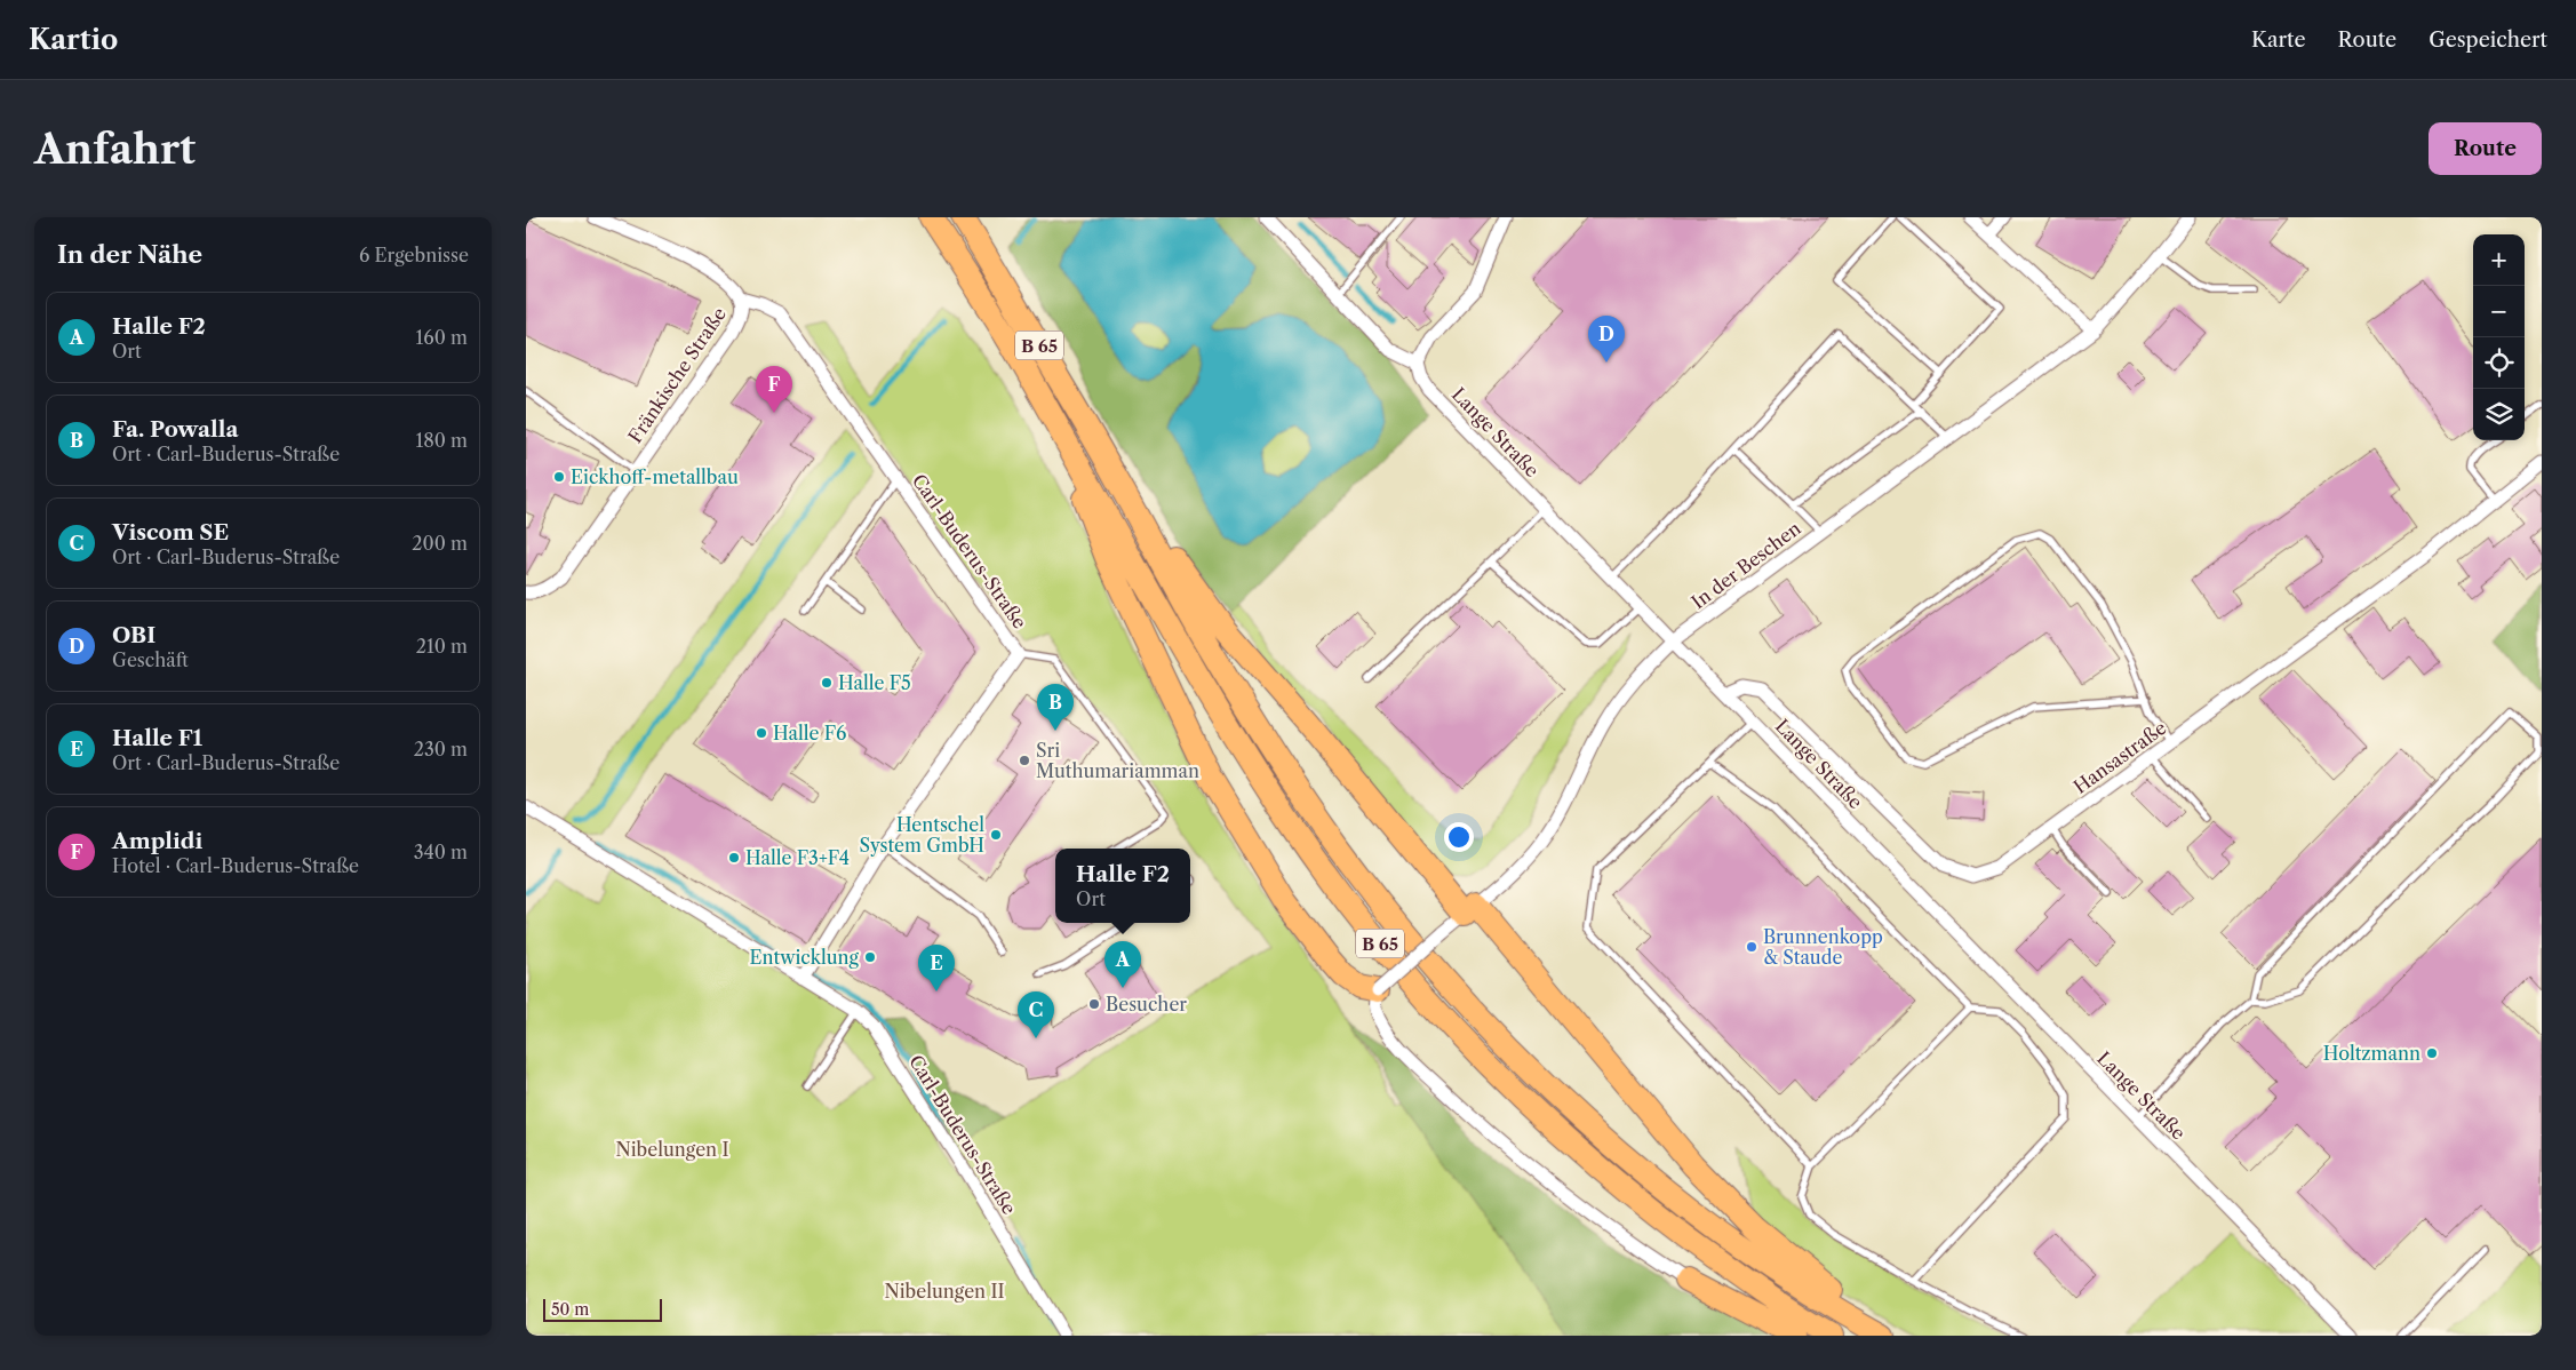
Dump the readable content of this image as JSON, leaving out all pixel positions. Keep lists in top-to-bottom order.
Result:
{
  "streets": {
    "highway": ["B 65"],
    "street": [
      "Fränkische Straße",
      "Lange Straße",
      "Carl-Buderus-Straße",
      "In der Beschen",
      "Hansastraße"
    ]
  },
  "crossings": [
    ["Fränkische Straße", "Carl-Buderus-Straße"],
    ["Lange Straße", "In der Beschen"],
    ["Lange Straße", "Hansastraße"]
  ],
  "parks": ["Nibelungen I", "Nibelungen II"],
  "places": [
    "Eickhoff-metallbau",
    "Halle F5",
    "Halle F6",
    "Sri Muthumariamman",
    "Hentschel System GmbH",
    "Halle F3+F4",
    "Brunnenkopp & Staude",
    "Entwicklung",
    "Besucher",
    "Holtzmann"
  ],
  "scale_bar": "50 m",
  "page": {
    "header": "Kartio",
    "nav": ["Karte", "Route", "Gespeichert"],
    "buttons": "Route",
    "title": "Anfahrt",
    "heading": ["In der Nähe", "6 Ergebnisse"],
    "map_buttons": ["+", "−"],
    "list": [
      {
        "mark": "A",
        "name": "Halle F2",
        "note": "Ort",
        "value": "160 m"
      },
      {
        "mark": "B",
        "name": "Fa. Powalla",
        "note": "Ort · Carl-Buderus-Straße",
        "value": "180 m"
      },
      {
        "mark": "C",
        "name": "Viscom SE",
        "note": "Ort · Carl-Buderus-Straße",
        "value": "200 m"
      },
      {
        "mark": "D",
        "name": "OBI",
        "note": "Geschäft",
        "value": "210 m"
      },
      {
        "mark": "E",
        "name": "Halle F1",
        "note": "Ort · Carl-Buderus-Straße",
        "value": "230 m"
      },
      {
        "mark": "F",
        "name": "Amplidi",
        "note": "Hotel · Carl-Buderus-Straße",
        "value": "340 m"
      }
    ],
    "pins": [
      "D",
      "F",
      "B",
      "A",
      "E",
      "C"
    ],
    "popup": ["Halle F2", "Ort"],
    "scale": "50 m"
  }
}
